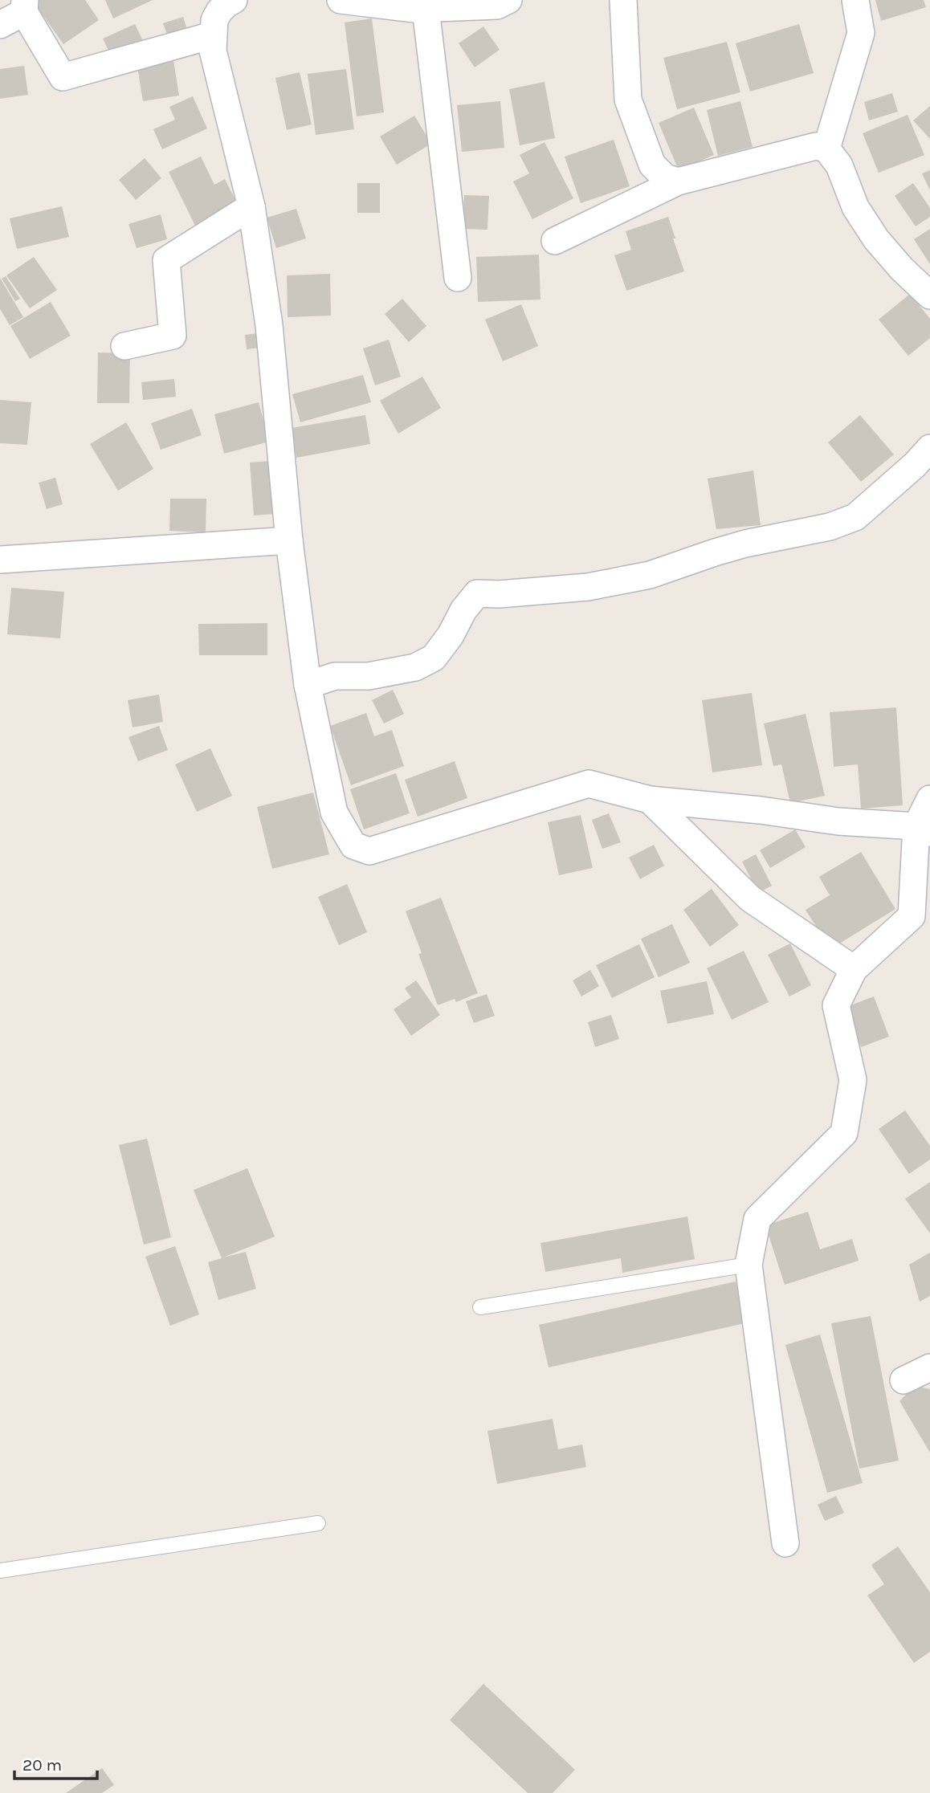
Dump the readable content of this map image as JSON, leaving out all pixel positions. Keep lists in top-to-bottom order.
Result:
{
  "scale_bar": "20 m"
}
